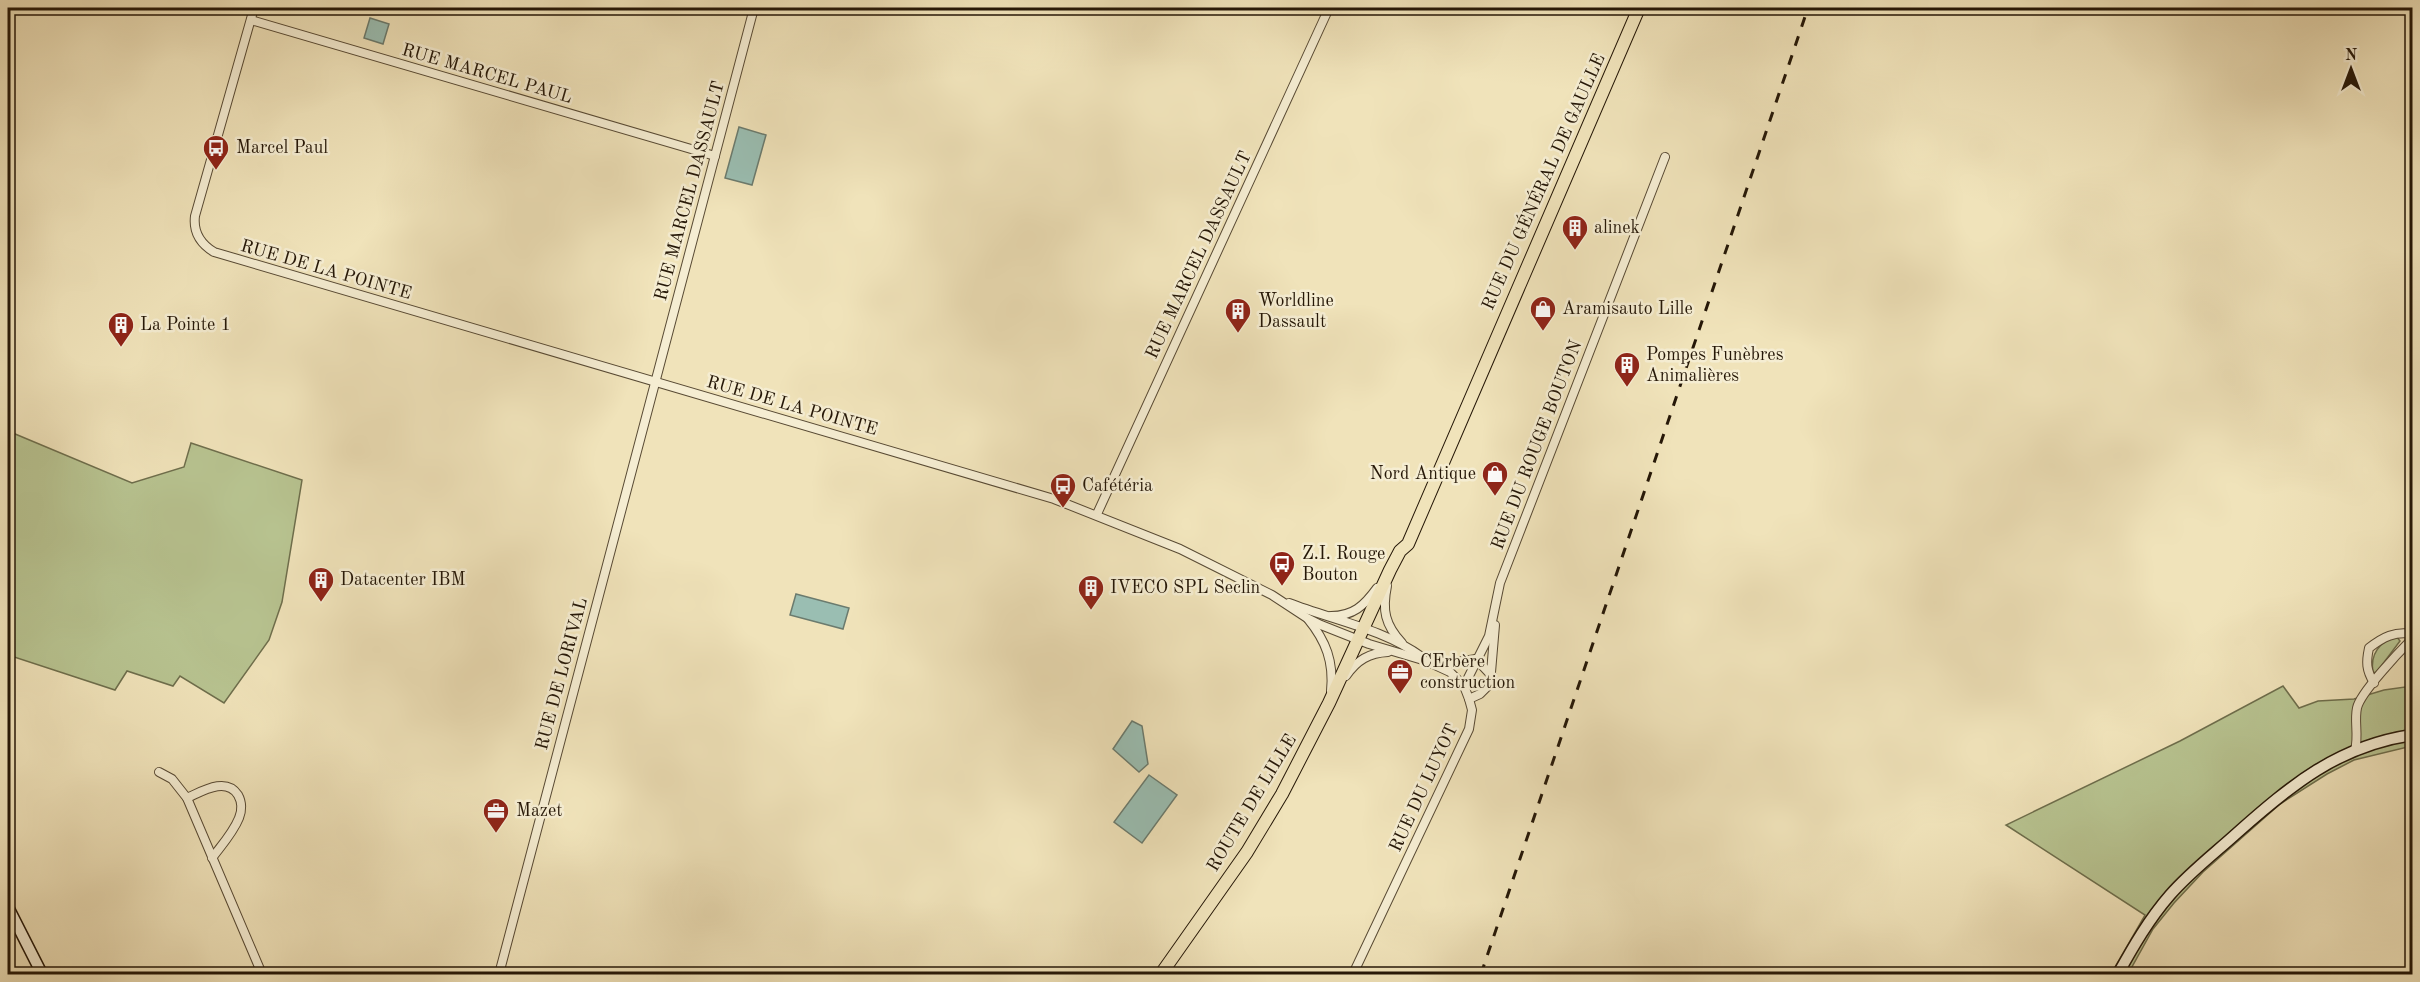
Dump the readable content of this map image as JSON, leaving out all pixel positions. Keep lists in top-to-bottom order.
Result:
{
  "streets": {
    "main road": ["RUE DU GÉNÉRAL DE GAULLE", "ROUTE DE LILLE"],
    "street": [
      "RUE MARCEL PAUL",
      "RUE MARCEL DASSAULT",
      "RUE DE LA POINTE",
      "RUE DU ROUGE BOUTON",
      "RUE DE LORIVAL",
      "RUE DU LUYOT"
    ]
  },
  "crossings": [
    ["RUE MARCEL PAUL", "RUE MARCEL DASSAULT"],
    ["RUE MARCEL PAUL", "RUE DE LA POINTE"],
    ["RUE DU GÉNÉRAL DE GAULLE", "RUE DE LA POINTE"],
    ["RUE DU GÉNÉRAL DE GAULLE", "ROUTE DE LILLE"],
    ["RUE MARCEL DASSAULT", "RUE DE LA POINTE"],
    ["RUE MARCEL DASSAULT", "RUE DE LORIVAL"],
    ["RUE DE LA POINTE", "RUE DE LORIVAL"],
    ["RUE DE LA POINTE", "ROUTE DE LILLE"],
    ["RUE DU ROUGE BOUTON", "RUE DU LUYOT"]
  ],
  "places": {
    "bus stop": ["Marcel Paul", "Cafétéria", "Z.I. Rouge Bouton"],
    "building": [
      "alinek",
      "Worldline Dassault",
      "La Pointe 1",
      "Pompes Funèbres Animalières",
      "Datacenter IBM",
      "IVECO SPL Seclin"
    ],
    "shop": ["Aramisauto Lille", "Nord Antique"],
    "office": ["CErbère construction", "Mazet"]
  },
  "north": "top"
}
